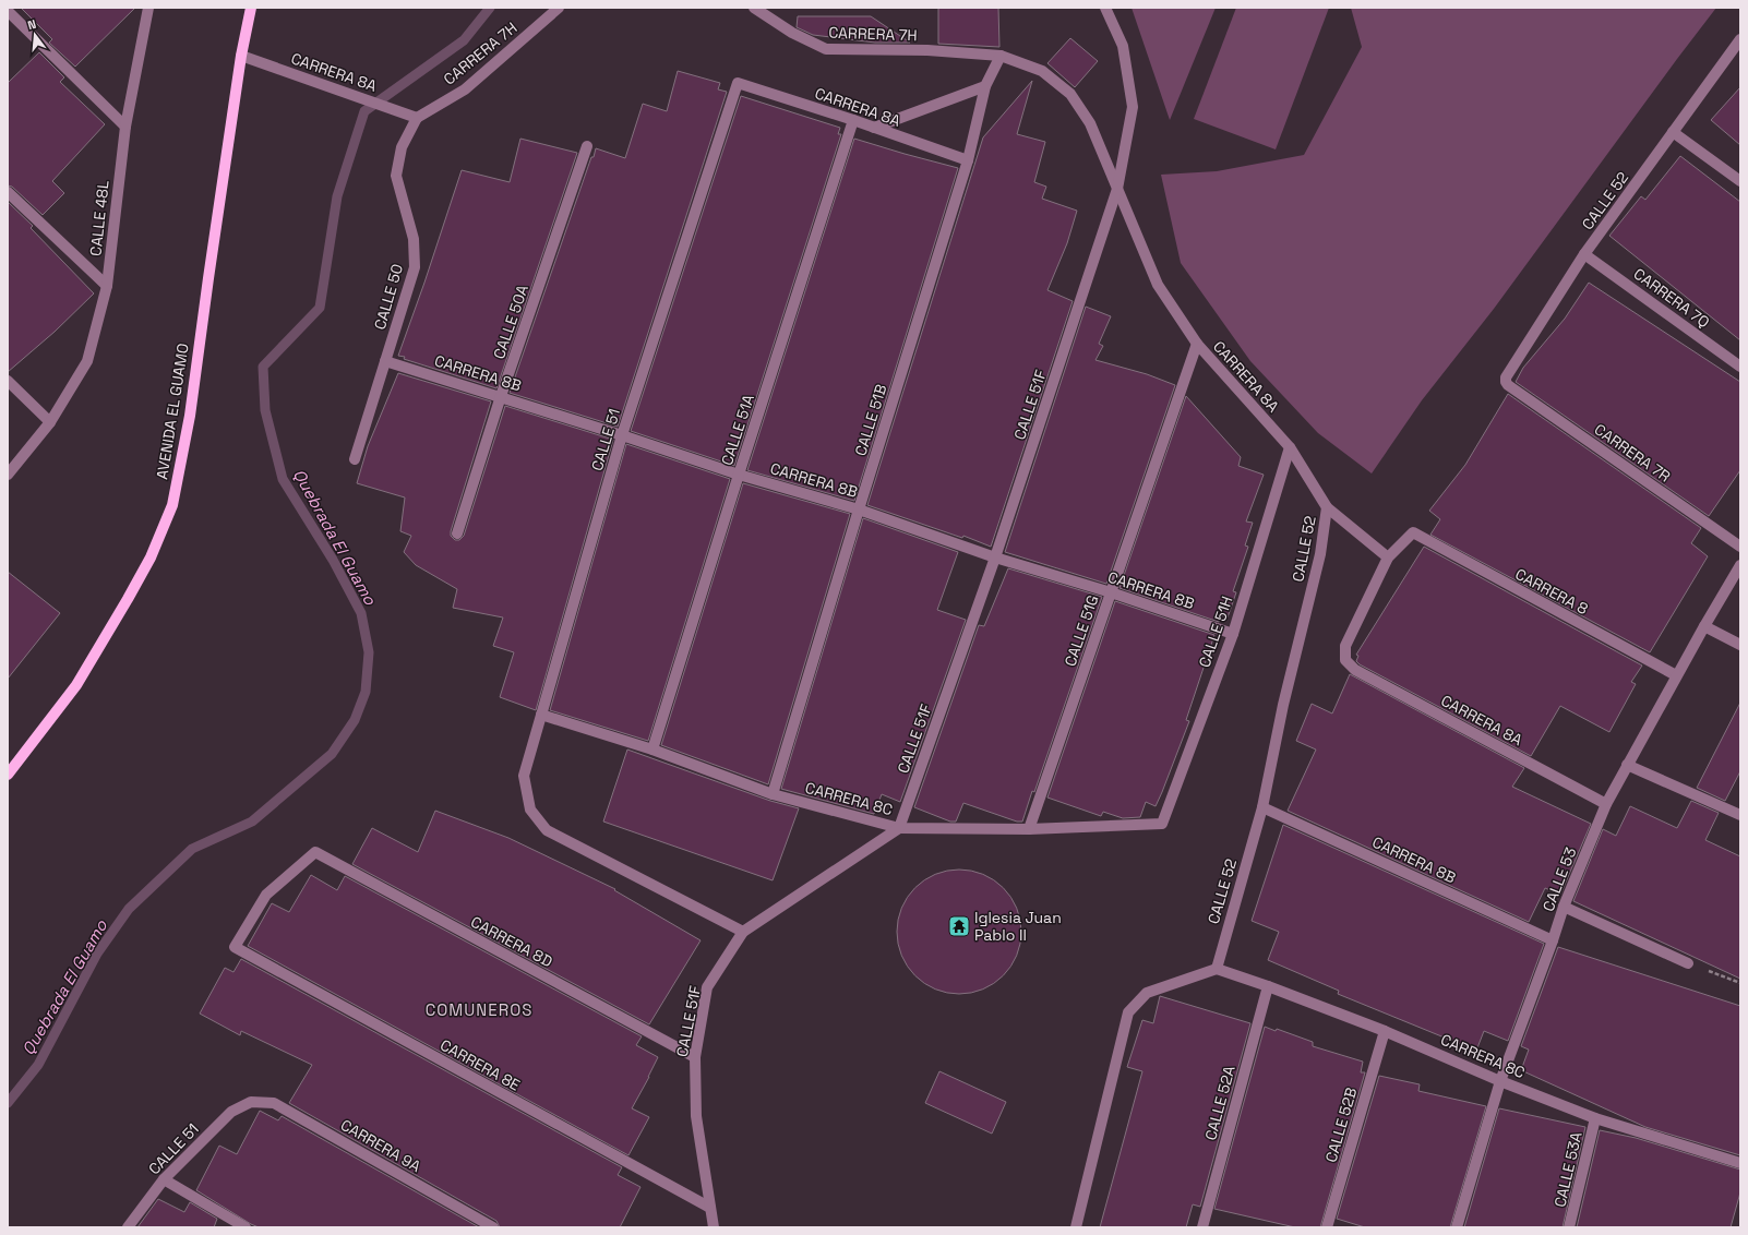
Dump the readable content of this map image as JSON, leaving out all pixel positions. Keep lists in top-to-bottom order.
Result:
{
  "streets": {
    "main road": ["AVENIDA EL GUAMO"],
    "street": [
      "CARRERA 7H",
      "CARRERA 8A",
      "CALLE 52",
      "CALLE 48L",
      "CALLE 50",
      "CARRERA 7Q",
      "CALLE 50A",
      "CARRERA 8B",
      "CALLE 51F",
      "CALLE 51B",
      "CALLE 51A",
      "CALLE 51",
      "CARRERA 7R",
      "CARRERA 8",
      "CALLE 51G",
      "CALLE 51H",
      "CARRERA 8C",
      "CALLE 53",
      "CARRERA 8D",
      "CARRERA 8E",
      "CALLE 52A",
      "CALLE 52B",
      "CARRERA 9A",
      "CALLE 53A"
    ]
  },
  "crossings": [
    ["CARRERA 7H", "CARRERA 8A"],
    ["CARRERA 7H", "CALLE 50"],
    ["CARRERA 7H", "CALLE 51B"],
    ["CARRERA 8A", "CALLE 52"],
    ["CARRERA 8A", "CALLE 50"],
    ["CARRERA 8A", "CALLE 51F"],
    ["CARRERA 8A", "AVENIDA EL GUAMO"],
    ["CARRERA 8A", "CALLE 51B"],
    ["CARRERA 8A", "CALLE 51A"],
    ["CARRERA 8A", "CALLE 51"],
    ["CARRERA 8A", "CARRERA 8"],
    ["CARRERA 8A", "CALLE 51G"],
    ["CARRERA 8A", "CALLE 51H"],
    ["CARRERA 8A", "CALLE 53"],
    ["CALLE 52", "CARRERA 7Q"],
    ["CALLE 52", "CARRERA 8B"],
    ["CALLE 52", "CARRERA 7R"],
    ["CALLE 52", "CARRERA 8C"],
    ["CALLE 50", "CARRERA 8B"],
    ["CALLE 50A", "CARRERA 8B"],
    ["CARRERA 8B", "CALLE 51F"],
    ["CARRERA 8B", "CALLE 51B"],
    ["CARRERA 8B", "CALLE 51A"],
    ["CARRERA 8B", "CALLE 51"],
    ["CARRERA 8B", "CALLE 51G"],
    ["CARRERA 8B", "CALLE 51H"],
    ["CARRERA 8B", "CALLE 53"],
    ["CALLE 51F", "CALLE 51"],
    ["CALLE 51F", "CARRERA 8C"],
    ["CALLE 51F", "CARRERA 8D"],
    ["CALLE 51F", "CARRERA 8E"],
    ["CALLE 51B", "CARRERA 8C"],
    ["CALLE 51A", "CARRERA 8C"],
    ["CALLE 51", "CARRERA 8C"],
    ["CALLE 51", "CARRERA 9A"],
    ["CARRERA 8", "CALLE 53"],
    ["CALLE 51G", "CARRERA 8C"],
    ["CALLE 51H", "CARRERA 8C"],
    ["CARRERA 8C", "CALLE 53"],
    ["CARRERA 8C", "CALLE 52A"],
    ["CARRERA 8C", "CALLE 52B"],
    ["CARRERA 8C", "CALLE 53A"],
    ["CARRERA 8D", "CARRERA 8E"]
  ],
  "districts": ["COMUNEROS"],
  "water": ["Quebrada El Guamo"],
  "places": {
    "temple": ["Iglesia Juan Pablo II"]
  },
  "north": "top"
}
